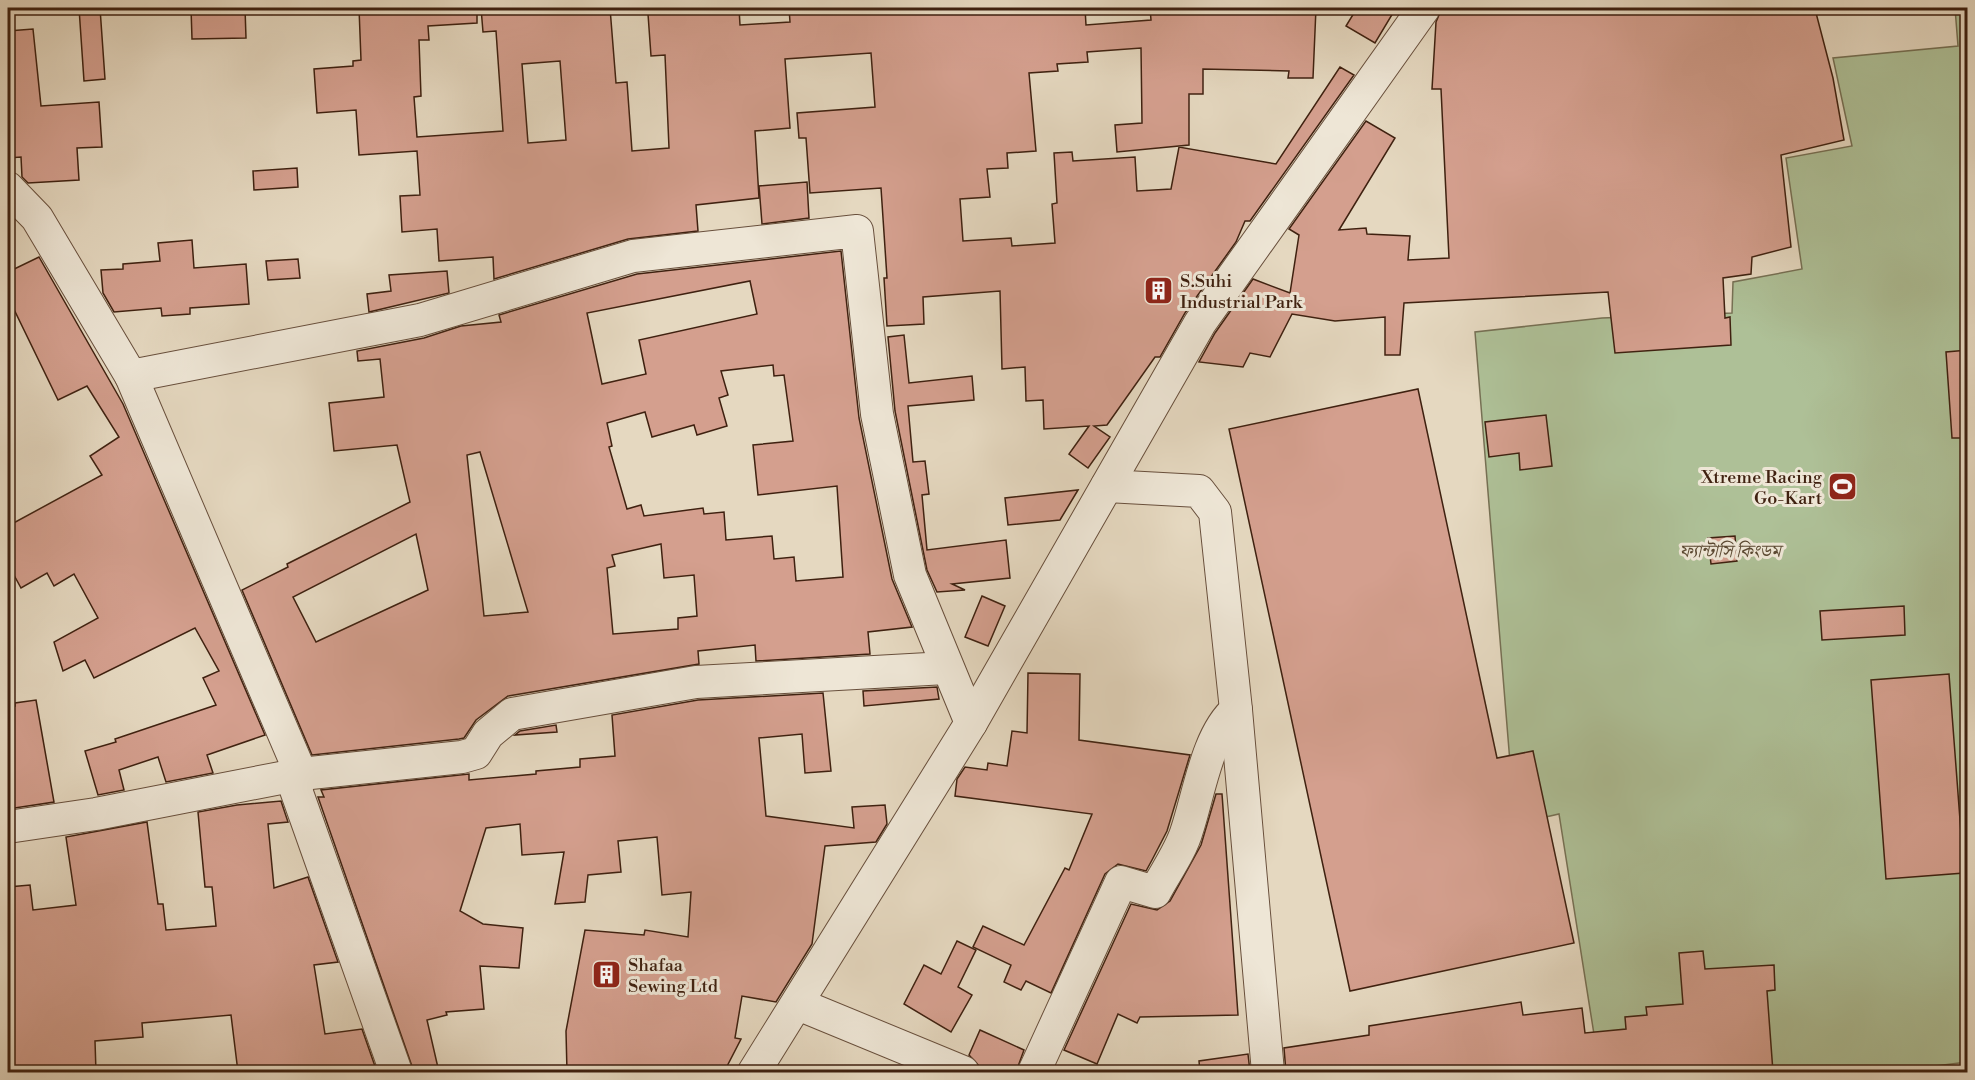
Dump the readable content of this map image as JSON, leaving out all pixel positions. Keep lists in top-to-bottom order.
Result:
{
  "parks": ["ফ্যান্টাসি কিংডম"],
  "places": {
    "building": ["S.Suhi Industrial Park", "Shafaa Sewing Ltd"],
    "sports": ["Xtreme Racing Go-Kart"]
  }
}
